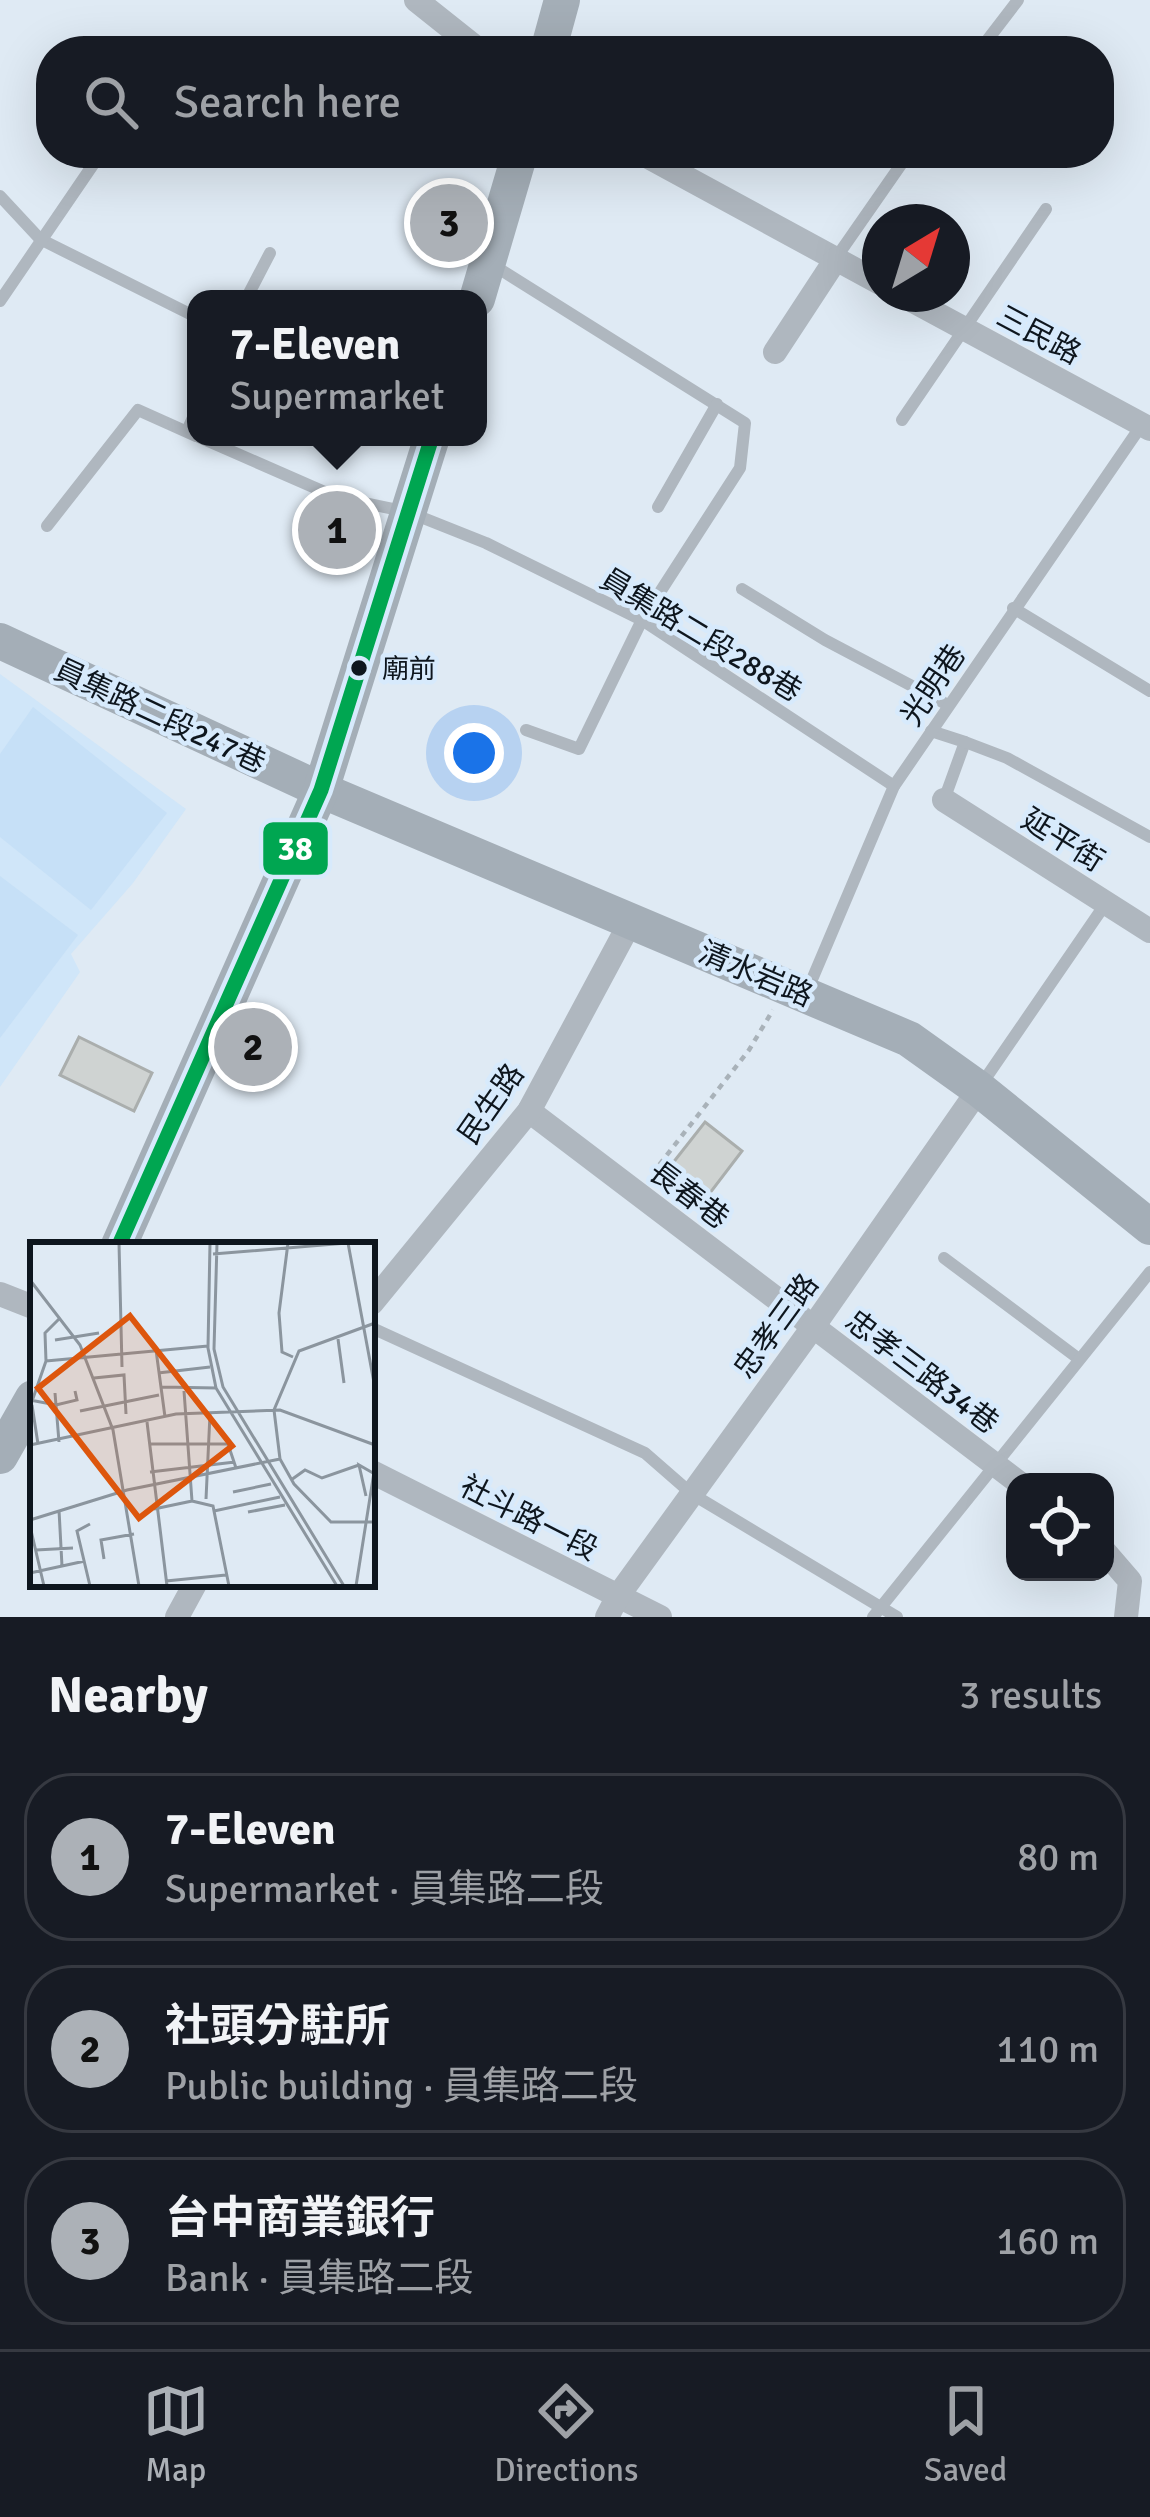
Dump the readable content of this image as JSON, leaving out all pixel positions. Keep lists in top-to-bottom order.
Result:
{
  "streets": {
    "street": [
      "三民路",
      "員集路二段247巷",
      "延平街",
      "清水岩路",
      "民生路",
      "長春巷",
      "忠孝三路",
      "忠孝三路34巷",
      "社斗路一段"
    ],
    "lane": ["員集路二段288巷", "光明巷"]
  },
  "crossings": [
    ["三民路", "光明巷"],
    ["員集路二段288巷", "光明巷"],
    ["光明巷", "清水岩路"],
    ["員集路二段247巷", "清水岩路"],
    ["清水岩路", "民生路"],
    ["清水岩路", "忠孝三路"],
    ["民生路", "長春巷"],
    ["長春巷", "忠孝三路"],
    ["長春巷", "忠孝三路34巷"],
    ["忠孝三路", "忠孝三路34巷"],
    ["忠孝三路", "社斗路一段"]
  ],
  "places": ["廟前"],
  "lines": ["transit line 38"],
  "north": "top right",
  "page": {
    "search": "Search here",
    "pins": ["3", "1", "2"],
    "popup": ["7-Eleven", "Supermarket"],
    "heading": ["Nearby", "3 results"],
    "list": [
      {
        "mark": "1",
        "name": "7-Eleven",
        "note": "Supermarket · 員集路二段",
        "value": "80 m"
      },
      {
        "mark": "2",
        "name": "社頭分駐所",
        "note": "Public building · 員集路二段",
        "value": "110 m"
      },
      {
        "mark": "3",
        "name": "台中商業銀行",
        "note": "Bank · 員集路二段",
        "value": "160 m"
      }
    ],
    "nav": ["Map", "Directions", "Saved"]
  }
}
